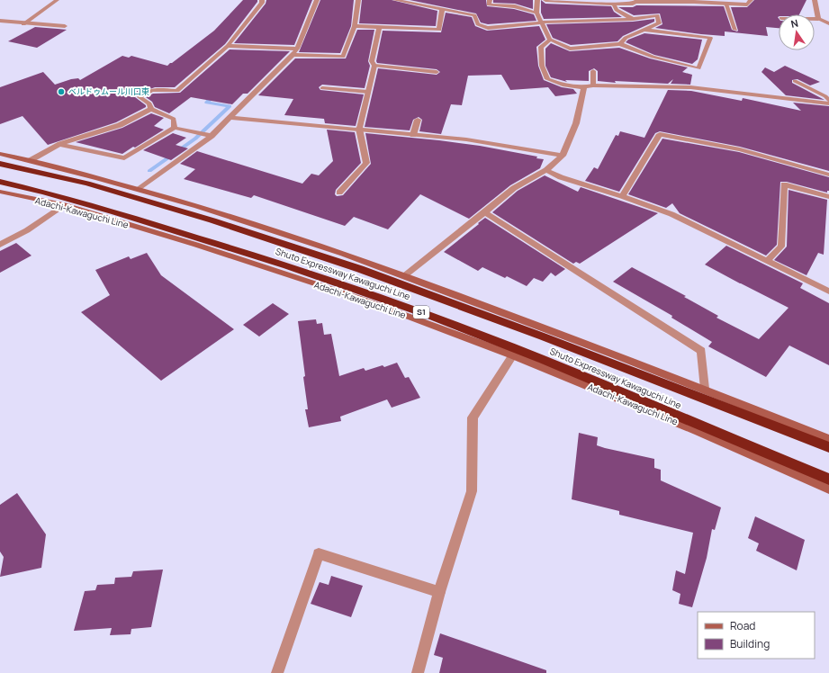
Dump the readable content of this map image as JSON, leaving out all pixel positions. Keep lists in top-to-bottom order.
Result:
{
  "streets": {
    "highway": ["Shuto Expressway Kawaguchi Line", "S1"],
    "main road": ["Adachi-Kawaguchi Line"]
  },
  "places": ["ベルドゥムール川口東"],
  "legend": ["Road", "Building"],
  "north": "top"
}
